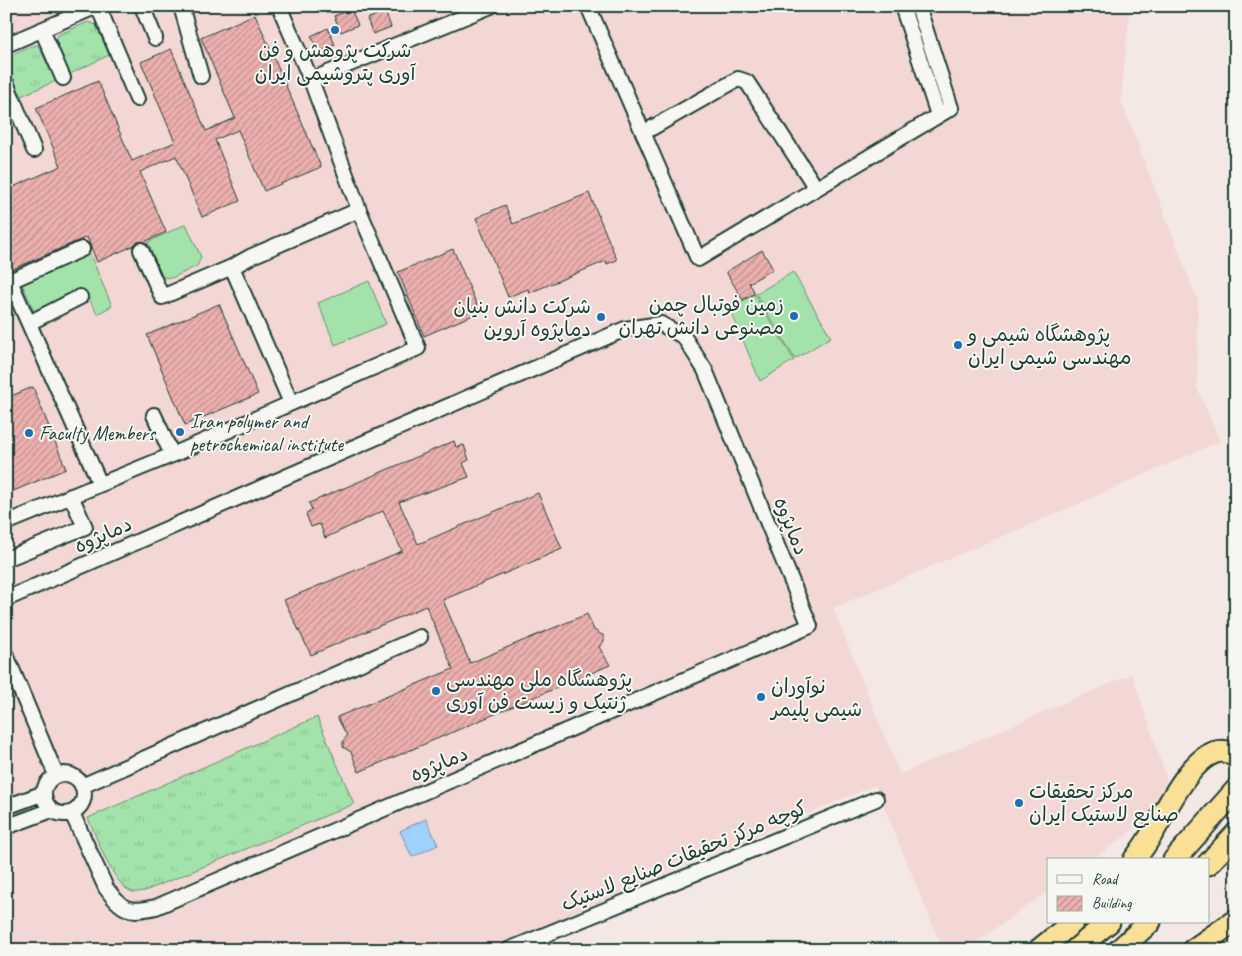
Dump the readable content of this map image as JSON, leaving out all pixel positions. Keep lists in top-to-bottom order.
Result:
{
  "streets": {
    "street": ["دماپژوه", "کوچه مرکز تحقیقات صنایع لاستیک"]
  },
  "places": [
    "شرکت پژوهش و فن آوری پتروشیمی ایران",
    "زمین فوتبال چمن مصنوعی دانش تهران",
    "شرکت دانش بنیان دماپژوه آروین",
    "پژوهشگاه شیمی و مهندسی شیمی ایران",
    "Iran polymer and petrochemical institute",
    "Faculty Members",
    "پژوهشگاه ملی مهندسی ژنتیک و زیست فن آوری",
    "نوآوران شیمی پلیمر",
    "مرکز تحقیقات صنایع لاستیک ایران"
  ],
  "legend": ["Road", "Building"]
}
